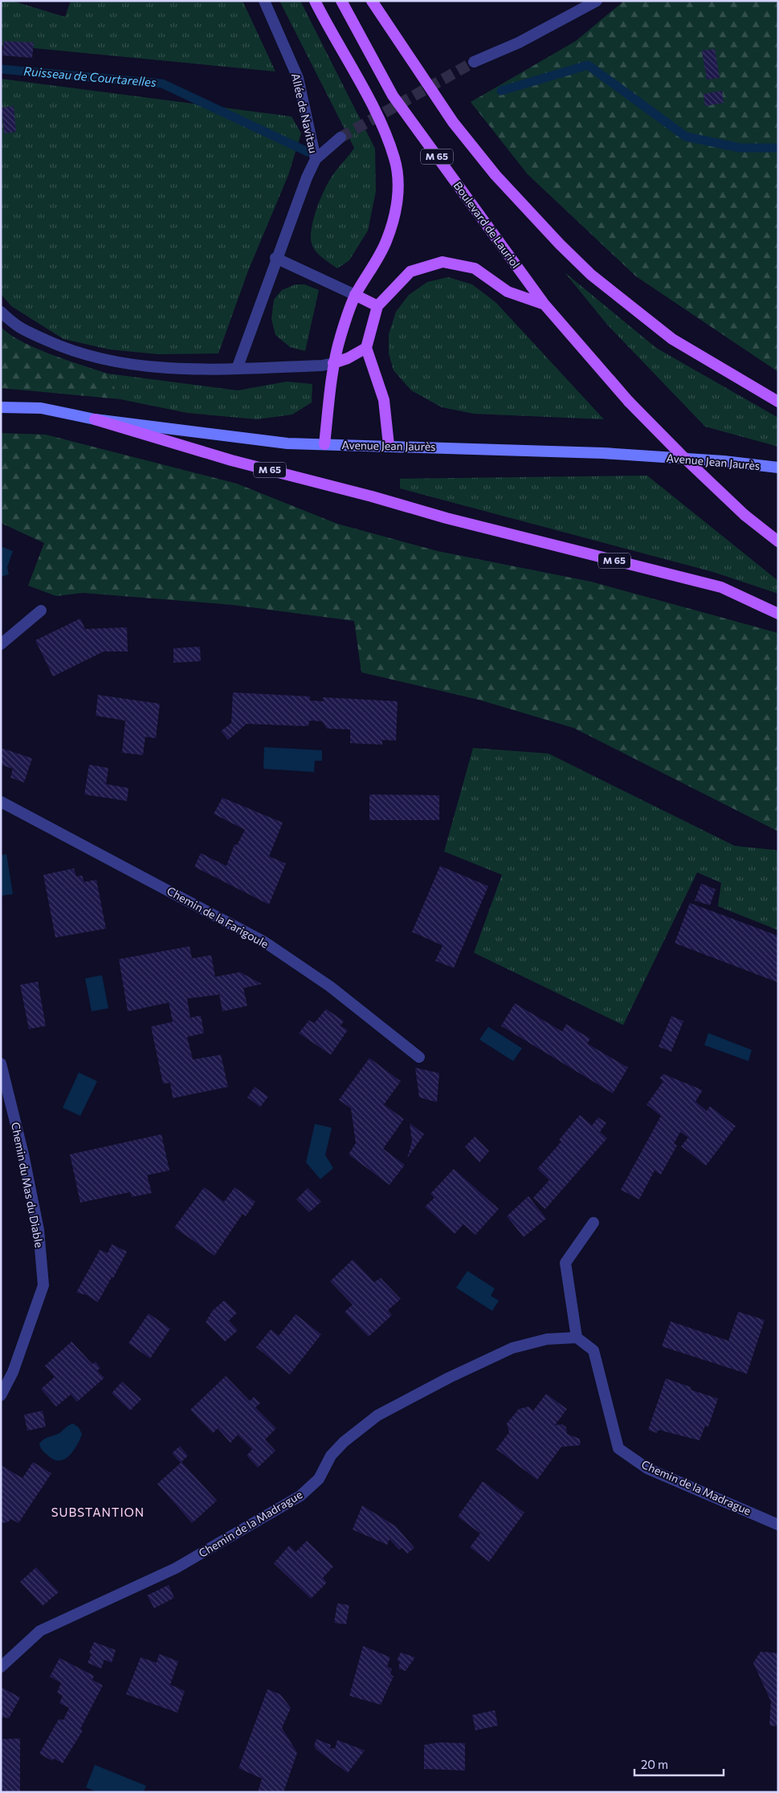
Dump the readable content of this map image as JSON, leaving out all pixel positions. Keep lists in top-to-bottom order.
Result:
{
  "streets": {
    "main road": ["M 65", "Boulevard de Lauriol", "Avenue Jean Jaurès"],
    "street": [
      "Allée de Navitau",
      "Chemin de la Farigoule",
      "Chemin du Mas du Diable",
      "Chemin de la Madrague"
    ]
  },
  "crossings": [
    ["M 65", "Boulevard de Lauriol"],
    ["M 65", "Avenue Jean Jaurès"]
  ],
  "districts": ["SUBSTANTION"],
  "water": ["Ruisseau de Courtarelles"],
  "scale_bar": "20 m"
}
